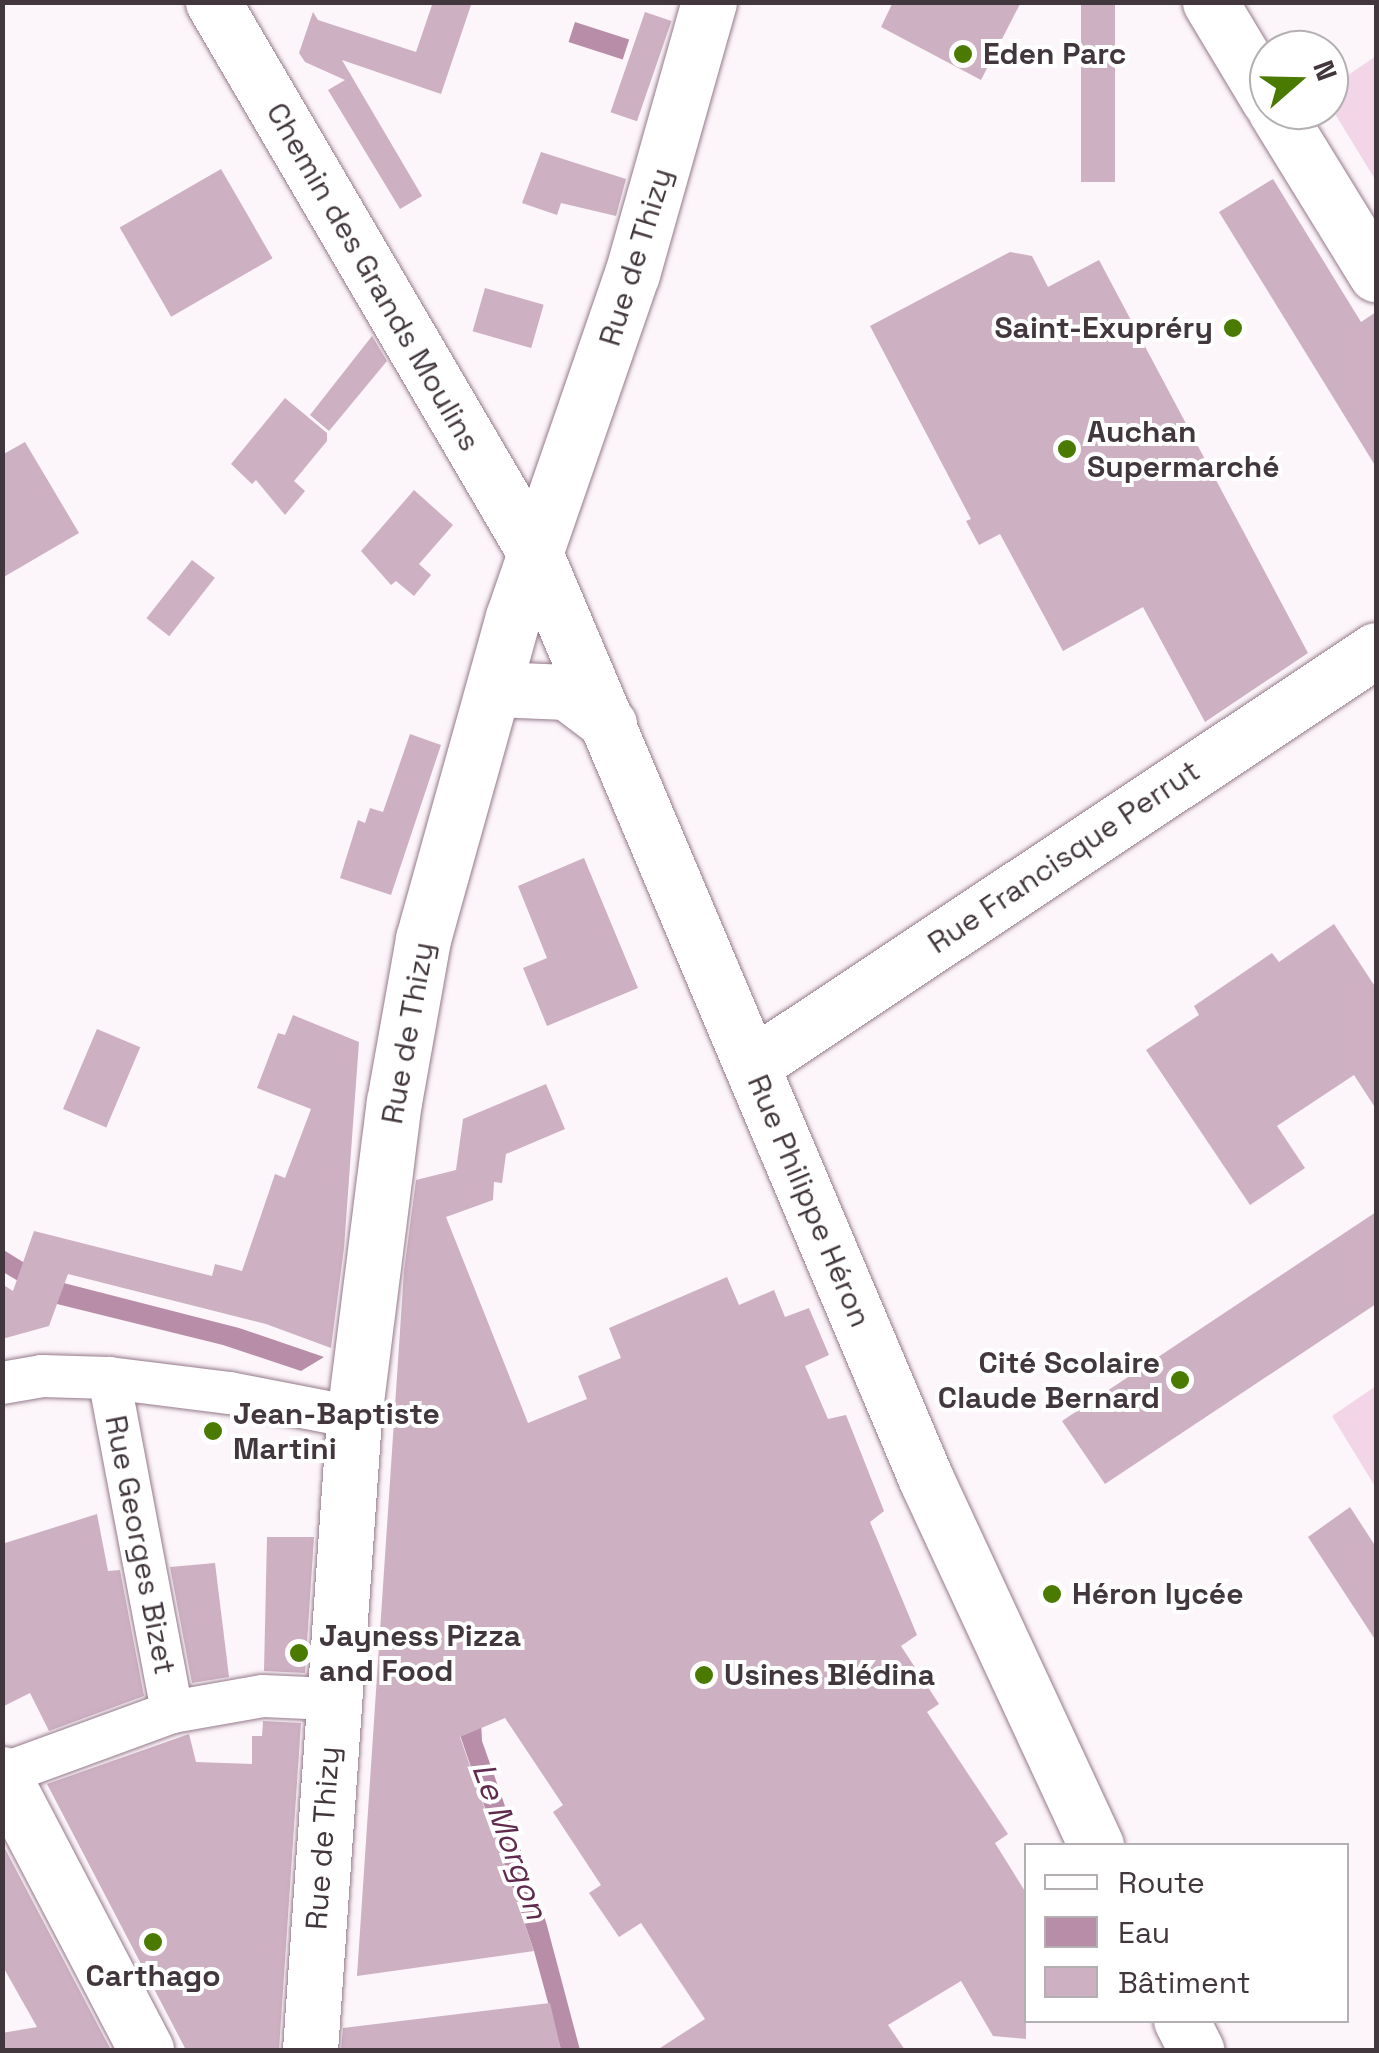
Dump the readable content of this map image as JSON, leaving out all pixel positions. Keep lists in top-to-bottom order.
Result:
{
  "streets": {
    "street": [
      "Rue de Thizy",
      "Chemin des Grands Moulins",
      "Rue Francisque Perrut",
      "Rue Philippe Héron",
      "Rue Georges Bizet"
    ]
  },
  "crossings": [
    ["Rue de Thizy", "Chemin des Grands Moulins"],
    ["Rue de Thizy", "Rue Philippe Héron"],
    ["Chemin des Grands Moulins", "Rue Philippe Héron"],
    ["Rue Francisque Perrut", "Rue Philippe Héron"]
  ],
  "water": ["Le Morgon"],
  "places": [
    "Eden Parc",
    "Saint-Exupréry",
    "Auchan Supermarché",
    "Cité Scolaire Claude Bernard",
    "Jean-Baptiste Martini",
    "Héron lycée",
    "Jayness Pizza and Food",
    "Usines Blédina",
    "Carthago"
  ],
  "legend": ["Route", "Eau", "Bâtiment"],
  "north": "right"
}
